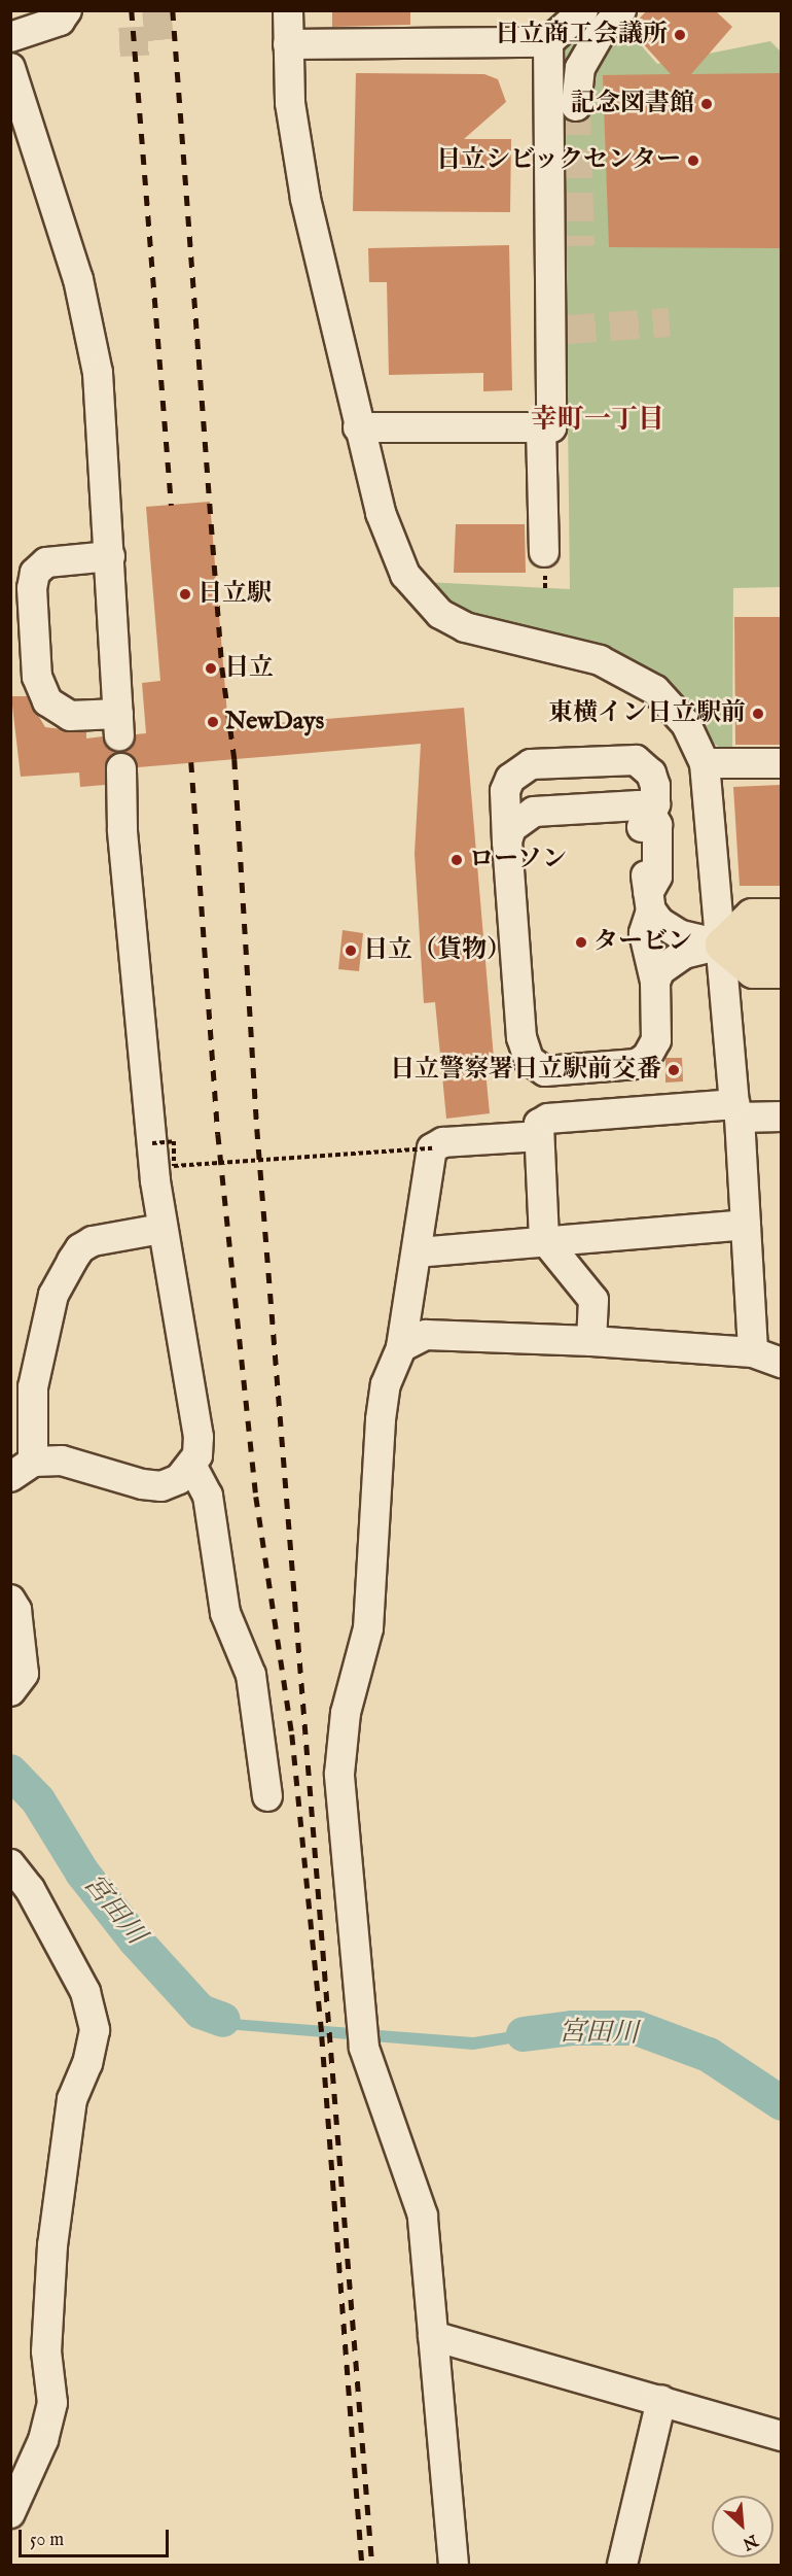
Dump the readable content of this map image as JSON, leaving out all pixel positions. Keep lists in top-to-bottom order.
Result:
{
  "districts": ["幸町一丁目"],
  "water": ["宮田川"],
  "places": [
    "日立商工会議所",
    "記念図書館",
    "日立シビックセンター",
    "日立駅",
    "日立",
    "東横イン日立駅前",
    "NewDays",
    "ローソン",
    "タービン",
    "日立（貨物）",
    "日立警察署日立駅前交番"
  ],
  "scale_bar": "50 m",
  "north": "bottom right"
}
